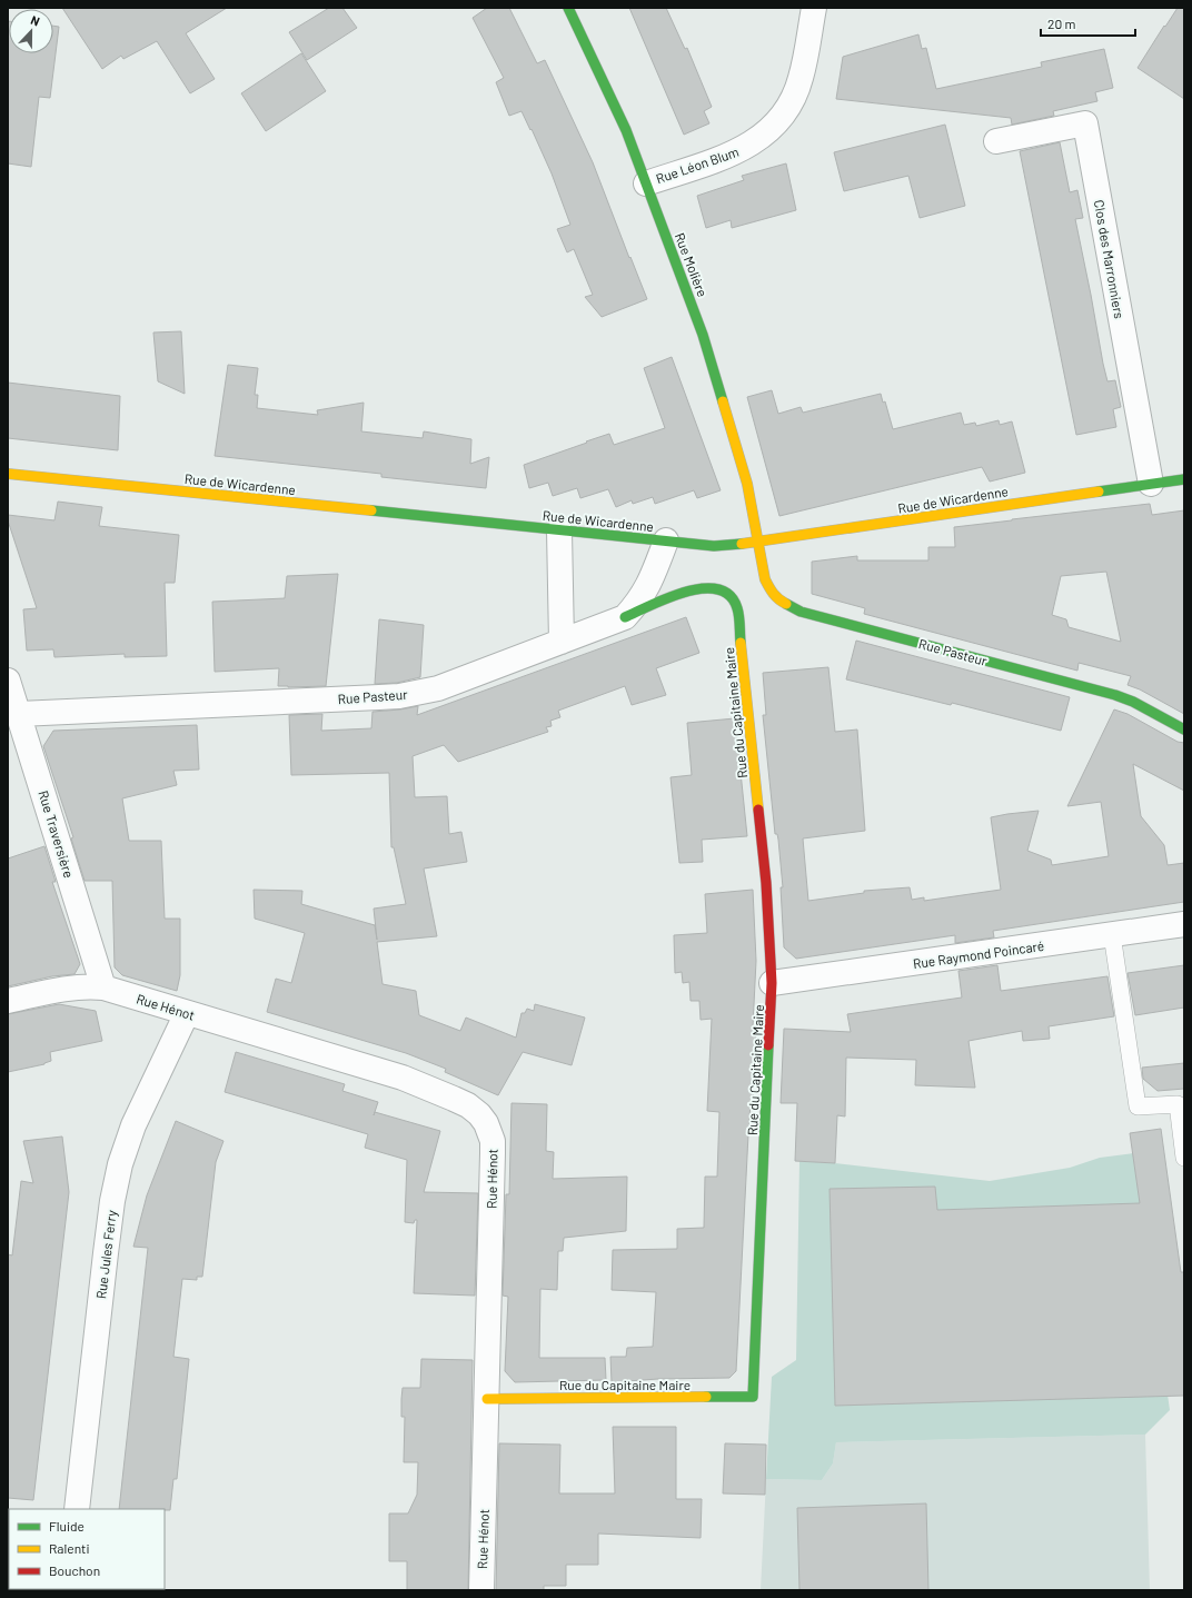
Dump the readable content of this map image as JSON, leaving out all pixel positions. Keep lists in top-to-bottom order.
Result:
{
  "streets": {
    "street": [
      "Rue Léon Blum",
      "Clos des Marronniers",
      "Rue Molière",
      "Rue de Wicardenne",
      "Rue Pasteur",
      "Rue du Capitaine Maire",
      "Rue Traversière",
      "Rue Raymond Poincaré",
      "Rue Hénot",
      "Rue Jules Ferry"
    ]
  },
  "crossings": [
    ["Rue Léon Blum", "Rue Molière"],
    ["Clos des Marronniers", "Rue de Wicardenne"],
    ["Rue Molière", "Rue de Wicardenne"],
    ["Rue Molière", "Rue Pasteur"],
    ["Rue de Wicardenne", "Rue Pasteur"],
    ["Rue Pasteur", "Rue du Capitaine Maire"],
    ["Rue Pasteur", "Rue Traversière"],
    ["Rue du Capitaine Maire", "Rue Raymond Poincaré"],
    ["Rue du Capitaine Maire", "Rue Hénot"],
    ["Rue Traversière", "Rue Hénot"],
    ["Rue Hénot", "Rue Jules Ferry"]
  ],
  "legend": ["Fluide", "Ralenti", "Bouchon"],
  "scale_bar": "20 m",
  "north": "top"
}
